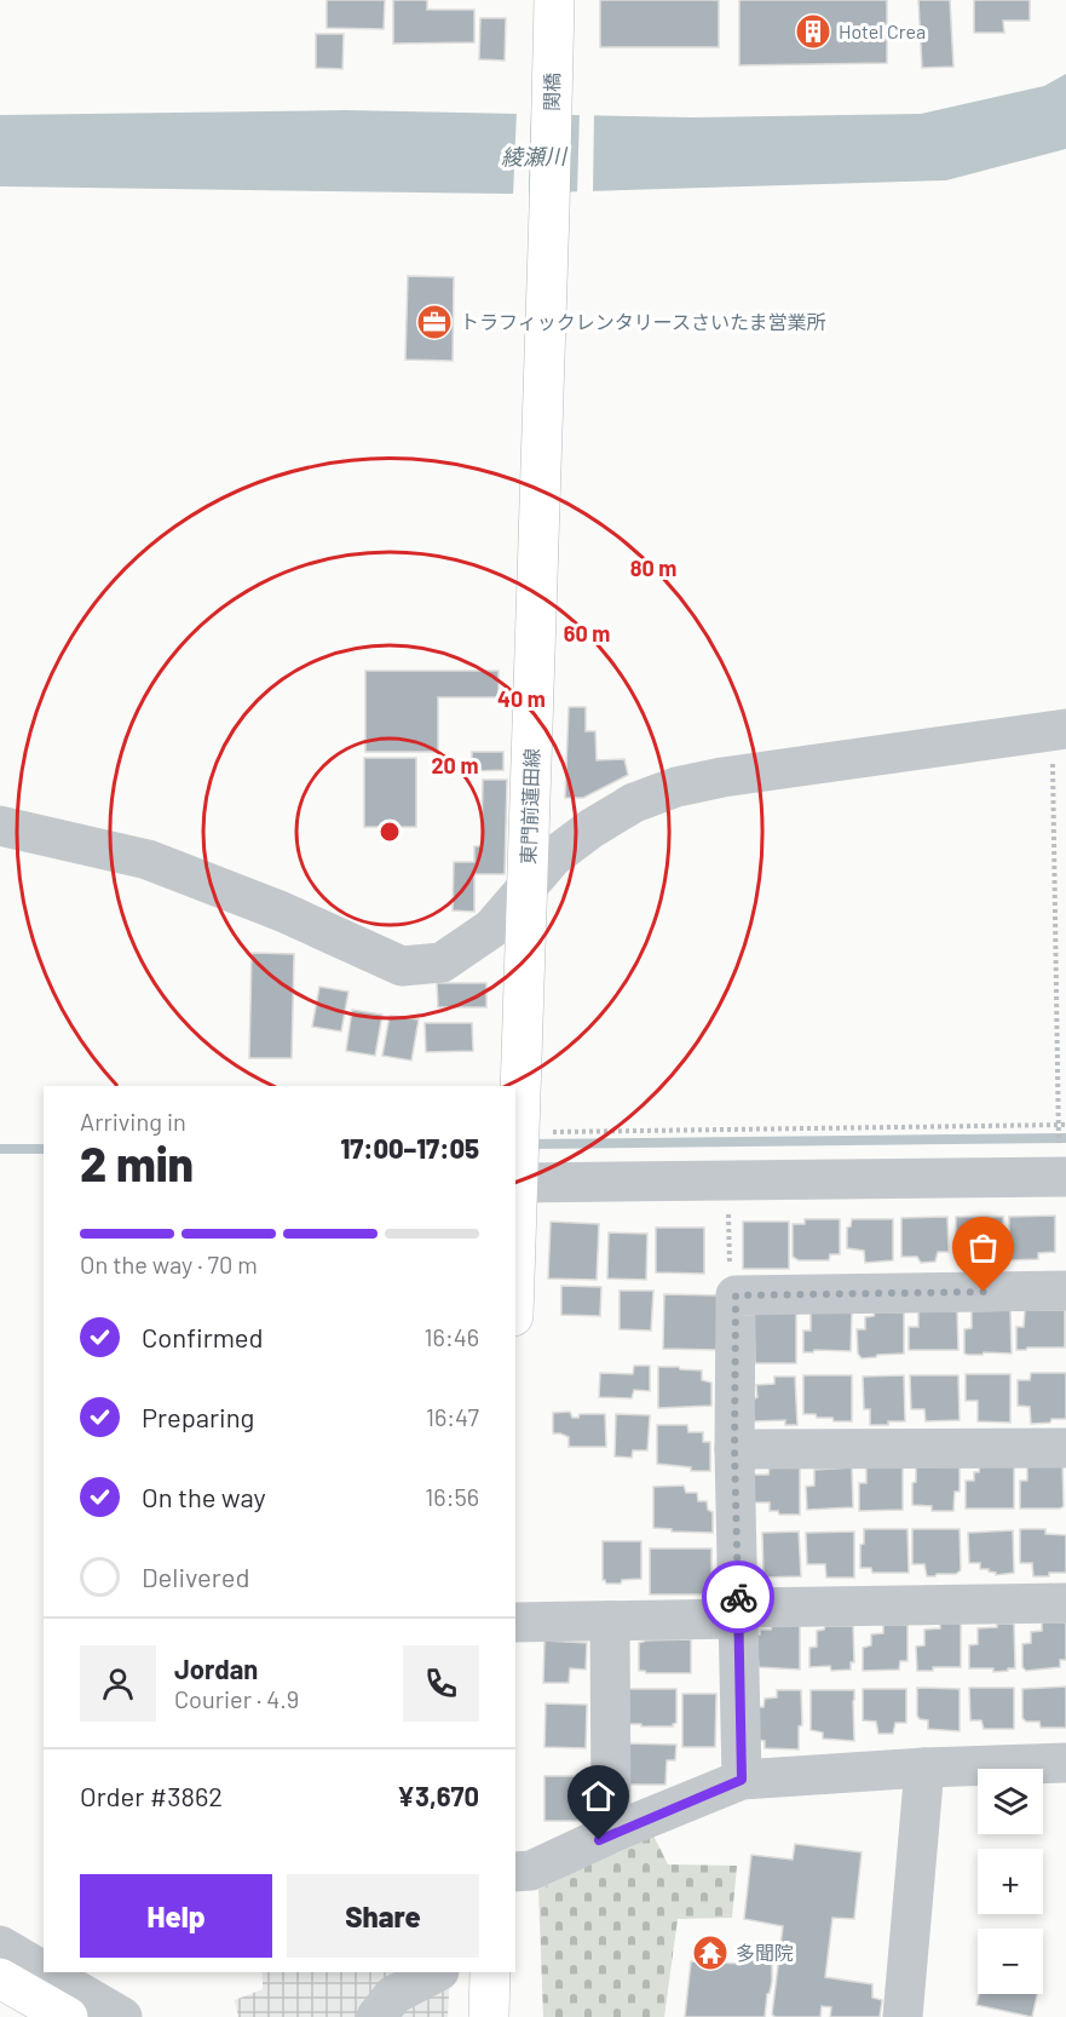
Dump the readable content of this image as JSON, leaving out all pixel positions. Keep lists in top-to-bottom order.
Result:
{
  "streets": {
    "main road": ["関橋", "東門前蓮田線"]
  },
  "crossings": [
    ["関橋", "東門前蓮田線"]
  ],
  "water": ["綾瀬川"],
  "places": {
    "building": ["Hotel Crea"],
    "office": ["トラフィックレンタリースさいたま営業所"],
    "temple": ["多聞院"]
  },
  "page": {
    "heading": ["2 min", "Arriving in", "17:00–17:05"],
    "panel": [
      "Jordan",
      "Courier · 4.9",
      "Order #3862",
      "¥3,670"
    ],
    "bar": "On the way · 70 m",
    "list": [
      ["Confirmed", "16:46"],
      ["Preparing", "16:47"],
      ["On the way", "16:56"],
      "Delivered"
    ],
    "map_buttons": ["+", "−"],
    "buttons": ["Help", "Share"]
  },
  "rings": [
    "80 m",
    "60 m",
    "40 m",
    "20 m"
  ]
}
